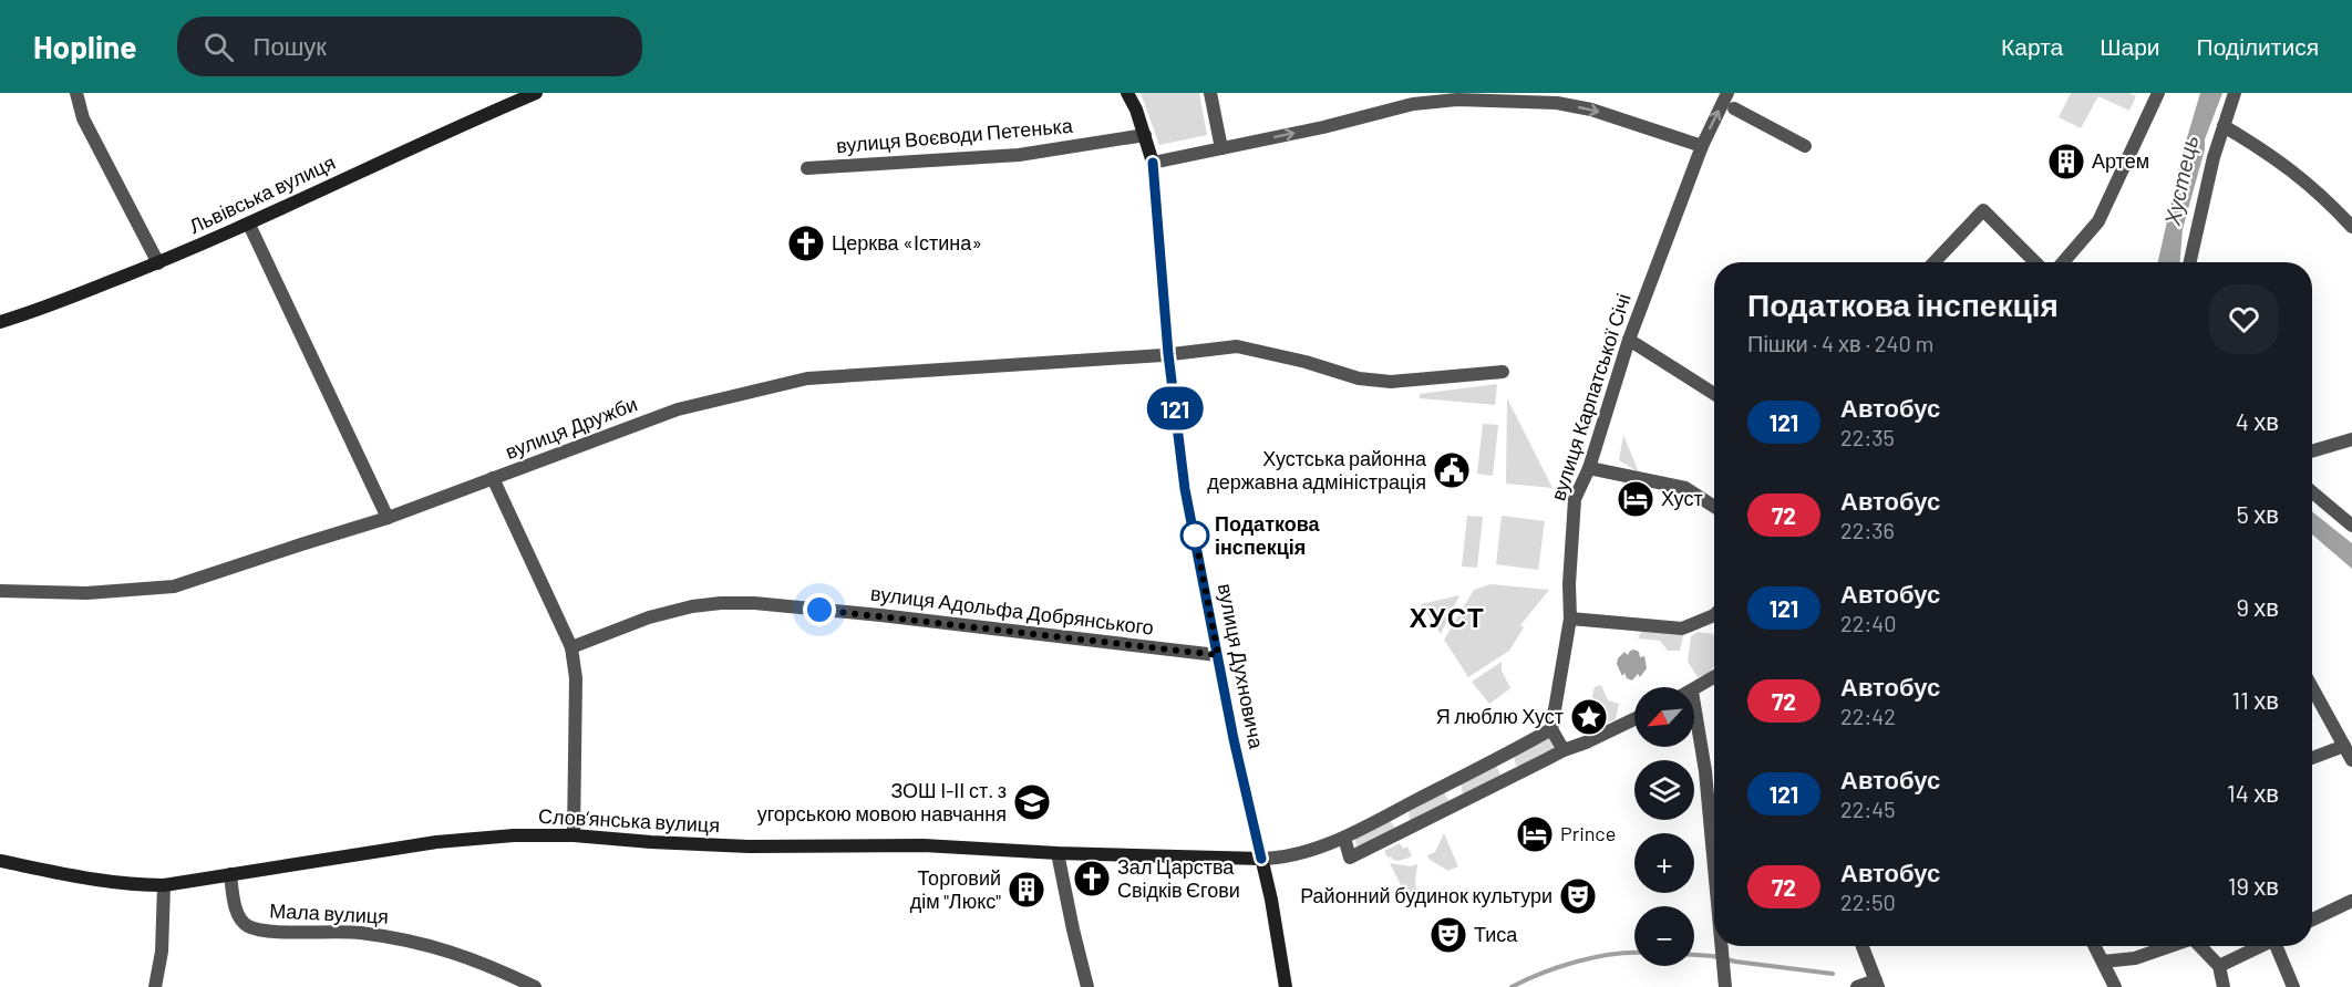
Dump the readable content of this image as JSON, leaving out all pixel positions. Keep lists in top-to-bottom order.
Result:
{
  "streets": {
    "main road": ["Львівська вулиця", "вулиця Духновича", "Словʼянська вулиця"],
    "street": [
      "вулиця Воєводи Петенька",
      "вулиця Карпатської Січі",
      "вулиця Дружби",
      "вулиця Адольфа Добрянського",
      "Мала вулиця"
    ]
  },
  "crossings": [
    ["вулиця Воєводи Петенька", "вулиця Духновича"],
    ["вулиця Дружби", "вулиця Духновича"],
    ["вулиця Адольфа Добрянського", "вулиця Духновича"],
    ["вулиця Духновича", "Словʼянська вулиця"],
    ["Словʼянська вулиця", "Мала вулиця"]
  ],
  "districts": ["ХУСТ"],
  "water": ["Хустець"],
  "places": {
    "building": ["Артем", "Торговий дім \"Люкс\""],
    "church": ["Церква «Істина»", "Зал Царства Свідків Єгови"],
    "public building": ["Хустська районна державна адміністрація"],
    "hotel": ["Хуст", "Prince"],
    "other": ["Податкова інспекція"],
    "place": ["Я люблю Хуст"],
    "school or university": ["ЗОШ І-ІІ ст. з угорською мовою навчання"],
    "theatre": ["Районний будинок культури", "Тиса"]
  },
  "lines": ["bus line 121"],
  "north": "bottom left",
  "page": {
    "header": "Hopline",
    "search": "Пошук",
    "nav": ["Карта", "Шари", "Поділитися"],
    "on_map": "121",
    "heading": ["Податкова інспекція", "Пішки · 4 хв · 240 m"],
    "list": [
      {
        "mark": "121",
        "name": "Автобус",
        "note": "22:35",
        "value": "4 хв"
      },
      {
        "mark": "72",
        "name": "Автобус",
        "note": "22:36",
        "value": "5 хв"
      },
      {
        "mark": "121",
        "name": "Автобус",
        "note": "22:40",
        "value": "9 хв"
      },
      {
        "mark": "72",
        "name": "Автобус",
        "note": "22:42",
        "value": "11 хв"
      },
      {
        "mark": "121",
        "name": "Автобус",
        "note": "22:45",
        "value": "14 хв"
      },
      {
        "mark": "72",
        "name": "Автобус",
        "note": "22:50",
        "value": "19 хв"
      }
    ],
    "map_buttons": ["+", "−"]
  }
}
